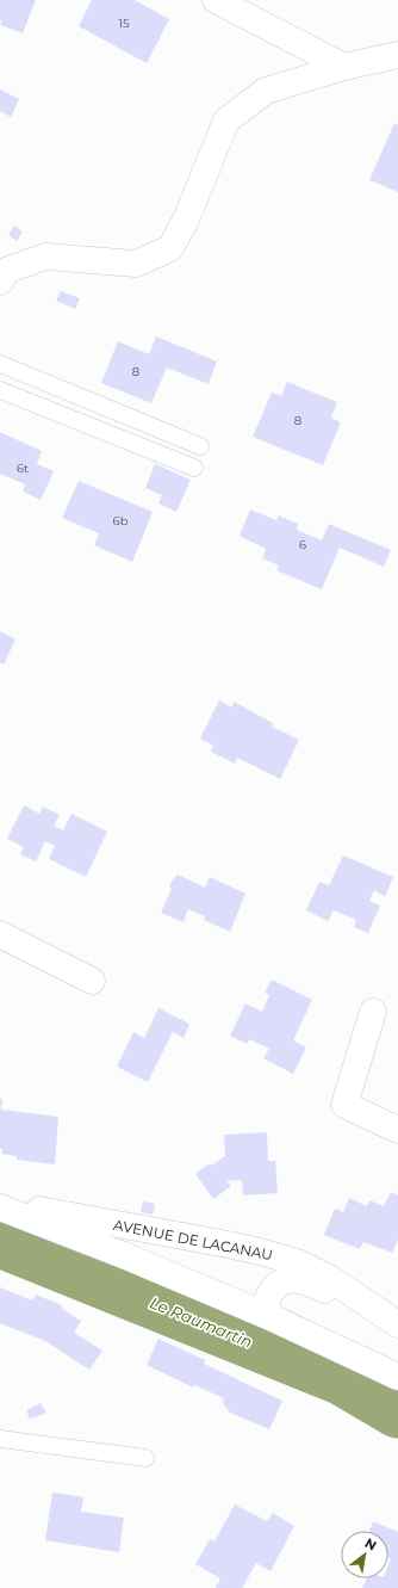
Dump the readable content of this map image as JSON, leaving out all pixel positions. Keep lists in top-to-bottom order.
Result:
{
  "streets": {
    "street": ["AVENUE DE LACANAU"]
  },
  "water": ["Le Raumartin"],
  "house_numbers": [
    "15",
    "8",
    "8",
    "6t",
    "6b",
    "6"
  ],
  "north": "top right"
}
